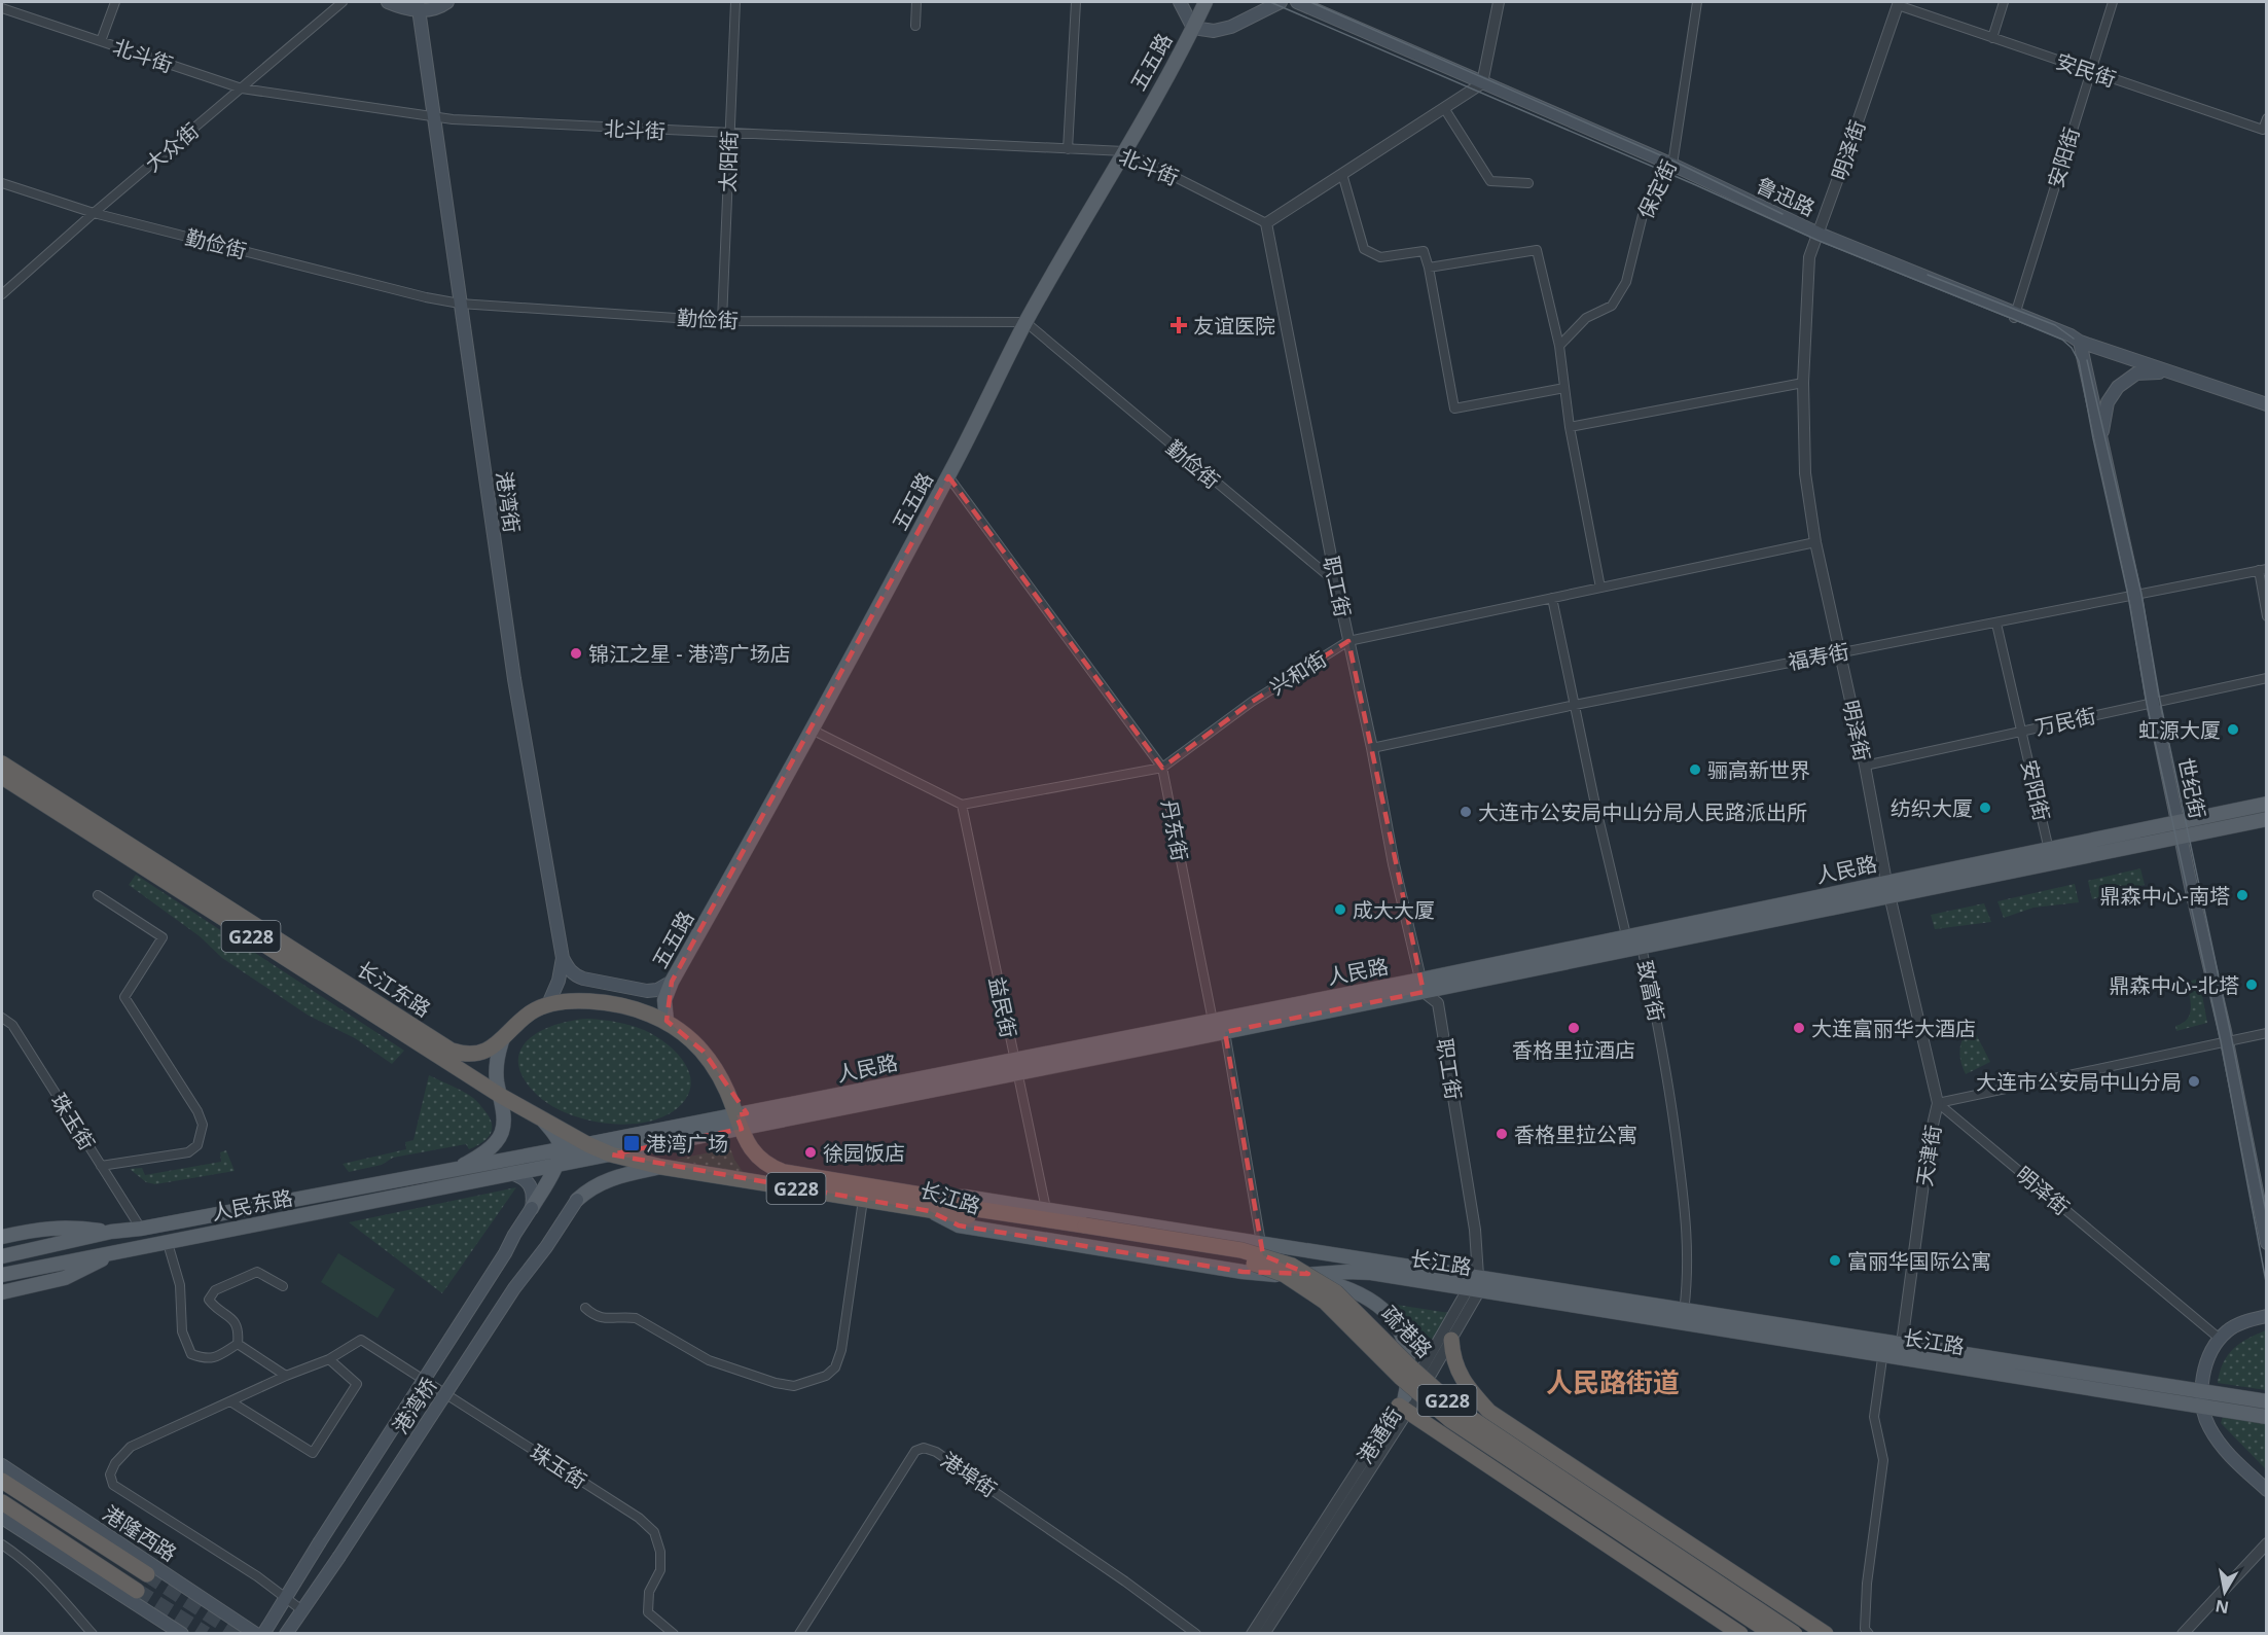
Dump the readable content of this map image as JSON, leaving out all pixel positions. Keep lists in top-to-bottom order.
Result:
{
  "streets": {
    "highway": [
      "G228",
      "长江东路",
      "长江路",
      "疏港路"
    ],
    "main road": [
      "五五路",
      "鲁迅路",
      "港湾街",
      "世纪街",
      "人民路",
      "人民东路",
      "港湾桥",
      "港隆西路"
    ],
    "street": [
      "北斗街",
      "安民街",
      "大众街",
      "明泽街",
      "安阳街",
      "太阳街",
      "保定街",
      "勤俭街",
      "职工街",
      "福寿街",
      "兴和街",
      "万民街",
      "丹东街",
      "致富街",
      "益民街",
      "珠玉街",
      "天津街",
      "港通街",
      "港埠街"
    ]
  },
  "crossings": [
    ["北斗街", "五五路"],
    ["北斗街", "大众街"],
    ["北斗街", "太阳街"],
    ["北斗街", "港湾街"],
    ["北斗街", "职工街"],
    ["五五路", "勤俭街"],
    ["五五路", "丹东街"],
    ["五五路", "长江东路"],
    ["安民街", "明泽街"],
    ["安民街", "安阳街"],
    ["大众街", "勤俭街"],
    ["明泽街", "鲁迅路"],
    ["明泽街", "福寿街"],
    ["明泽街", "兴和街"],
    ["明泽街", "万民街"],
    ["明泽街", "人民路"],
    ["明泽街", "天津街"],
    ["安阳街", "鲁迅路"],
    ["安阳街", "福寿街"],
    ["安阳街", "万民街"],
    ["安阳街", "人民路"],
    ["太阳街", "勤俭街"],
    ["保定街", "鲁迅路"],
    ["鲁迅路", "世纪街"],
    ["勤俭街", "港湾街"],
    ["勤俭街", "职工街"],
    ["港湾街", "长江东路"],
    ["职工街", "福寿街"],
    ["职工街", "兴和街"],
    ["职工街", "人民路"],
    ["职工街", "长江路"],
    ["职工街", "港通街"],
    ["福寿街", "世纪街"],
    ["福寿街", "致富街"],
    ["兴和街", "丹东街"],
    ["兴和街", "致富街"],
    ["兴和街", "益民街"],
    ["万民街", "世纪街"],
    ["世纪街", "人民路"],
    ["世纪街", "天津街"],
    ["丹东街", "人民路"],
    ["人民路", "长江东路"],
    ["人民路", "致富街"],
    ["人民路", "益民街"],
    ["人民路", "长江路"],
    ["人民路", "人民东路"],
    ["长江东路", "长江路"],
    ["致富街", "长江路"],
    ["珠玉街", "人民东路"],
    ["天津街", "长江路"],
    ["长江路", "疏港路"],
    ["长江路", "港通街"]
  ],
  "districts": ["人民路街道"],
  "places": {
    "health": ["友谊医院"],
    "other": [
      "锦江之星 - 港湾广场店",
      "虹源大厦",
      "骊高新世界",
      "纺织大厦",
      "大连市公安局中山分局人民路派出所",
      "鼎森中心-南塔",
      "成大大厦",
      "鼎森中心-北塔",
      "香格里拉酒店",
      "大连富丽华大酒店",
      "大连市公安局中山分局",
      "香格里拉公寓",
      "徐园饭店",
      "富丽华国际公寓"
    ],
    "transit": ["港湾广场"]
  },
  "north": "bottom"
}
